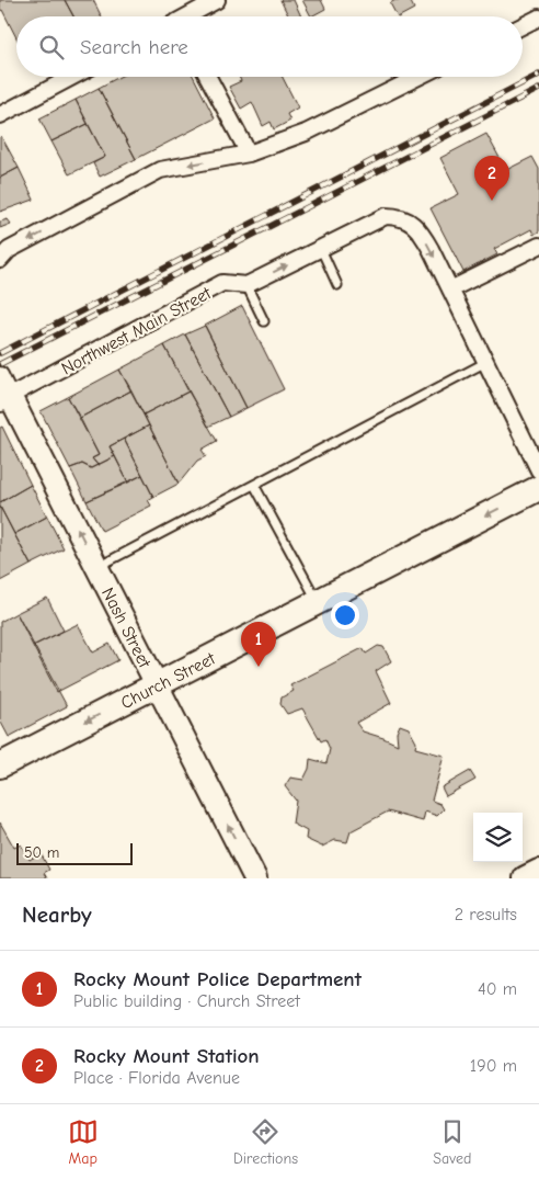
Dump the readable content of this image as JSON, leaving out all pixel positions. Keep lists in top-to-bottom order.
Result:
{
  "streets": {
    "main road": ["Church Street"],
    "street": ["Northwest Main Street", "Nash Street"]
  },
  "crossings": [
    ["Northwest Main Street", "Nash Street"],
    ["Nash Street", "Church Street"]
  ],
  "one_way": ["Nash Street", "Church Street"],
  "scale_bar": "50 m",
  "page": {
    "search": "Search here",
    "pins": ["2", "1"],
    "scale": "50 m",
    "heading": ["Nearby", "2 results"],
    "list": [
      {
        "mark": "1",
        "name": "Rocky Mount Police Department",
        "note": "Public building · Church Street",
        "value": "40 m"
      },
      {
        "mark": "2",
        "name": "Rocky Mount Station",
        "note": "Place · Florida Avenue",
        "value": "190 m"
      }
    ],
    "nav": ["Map", "Directions", "Saved"]
  }
}
